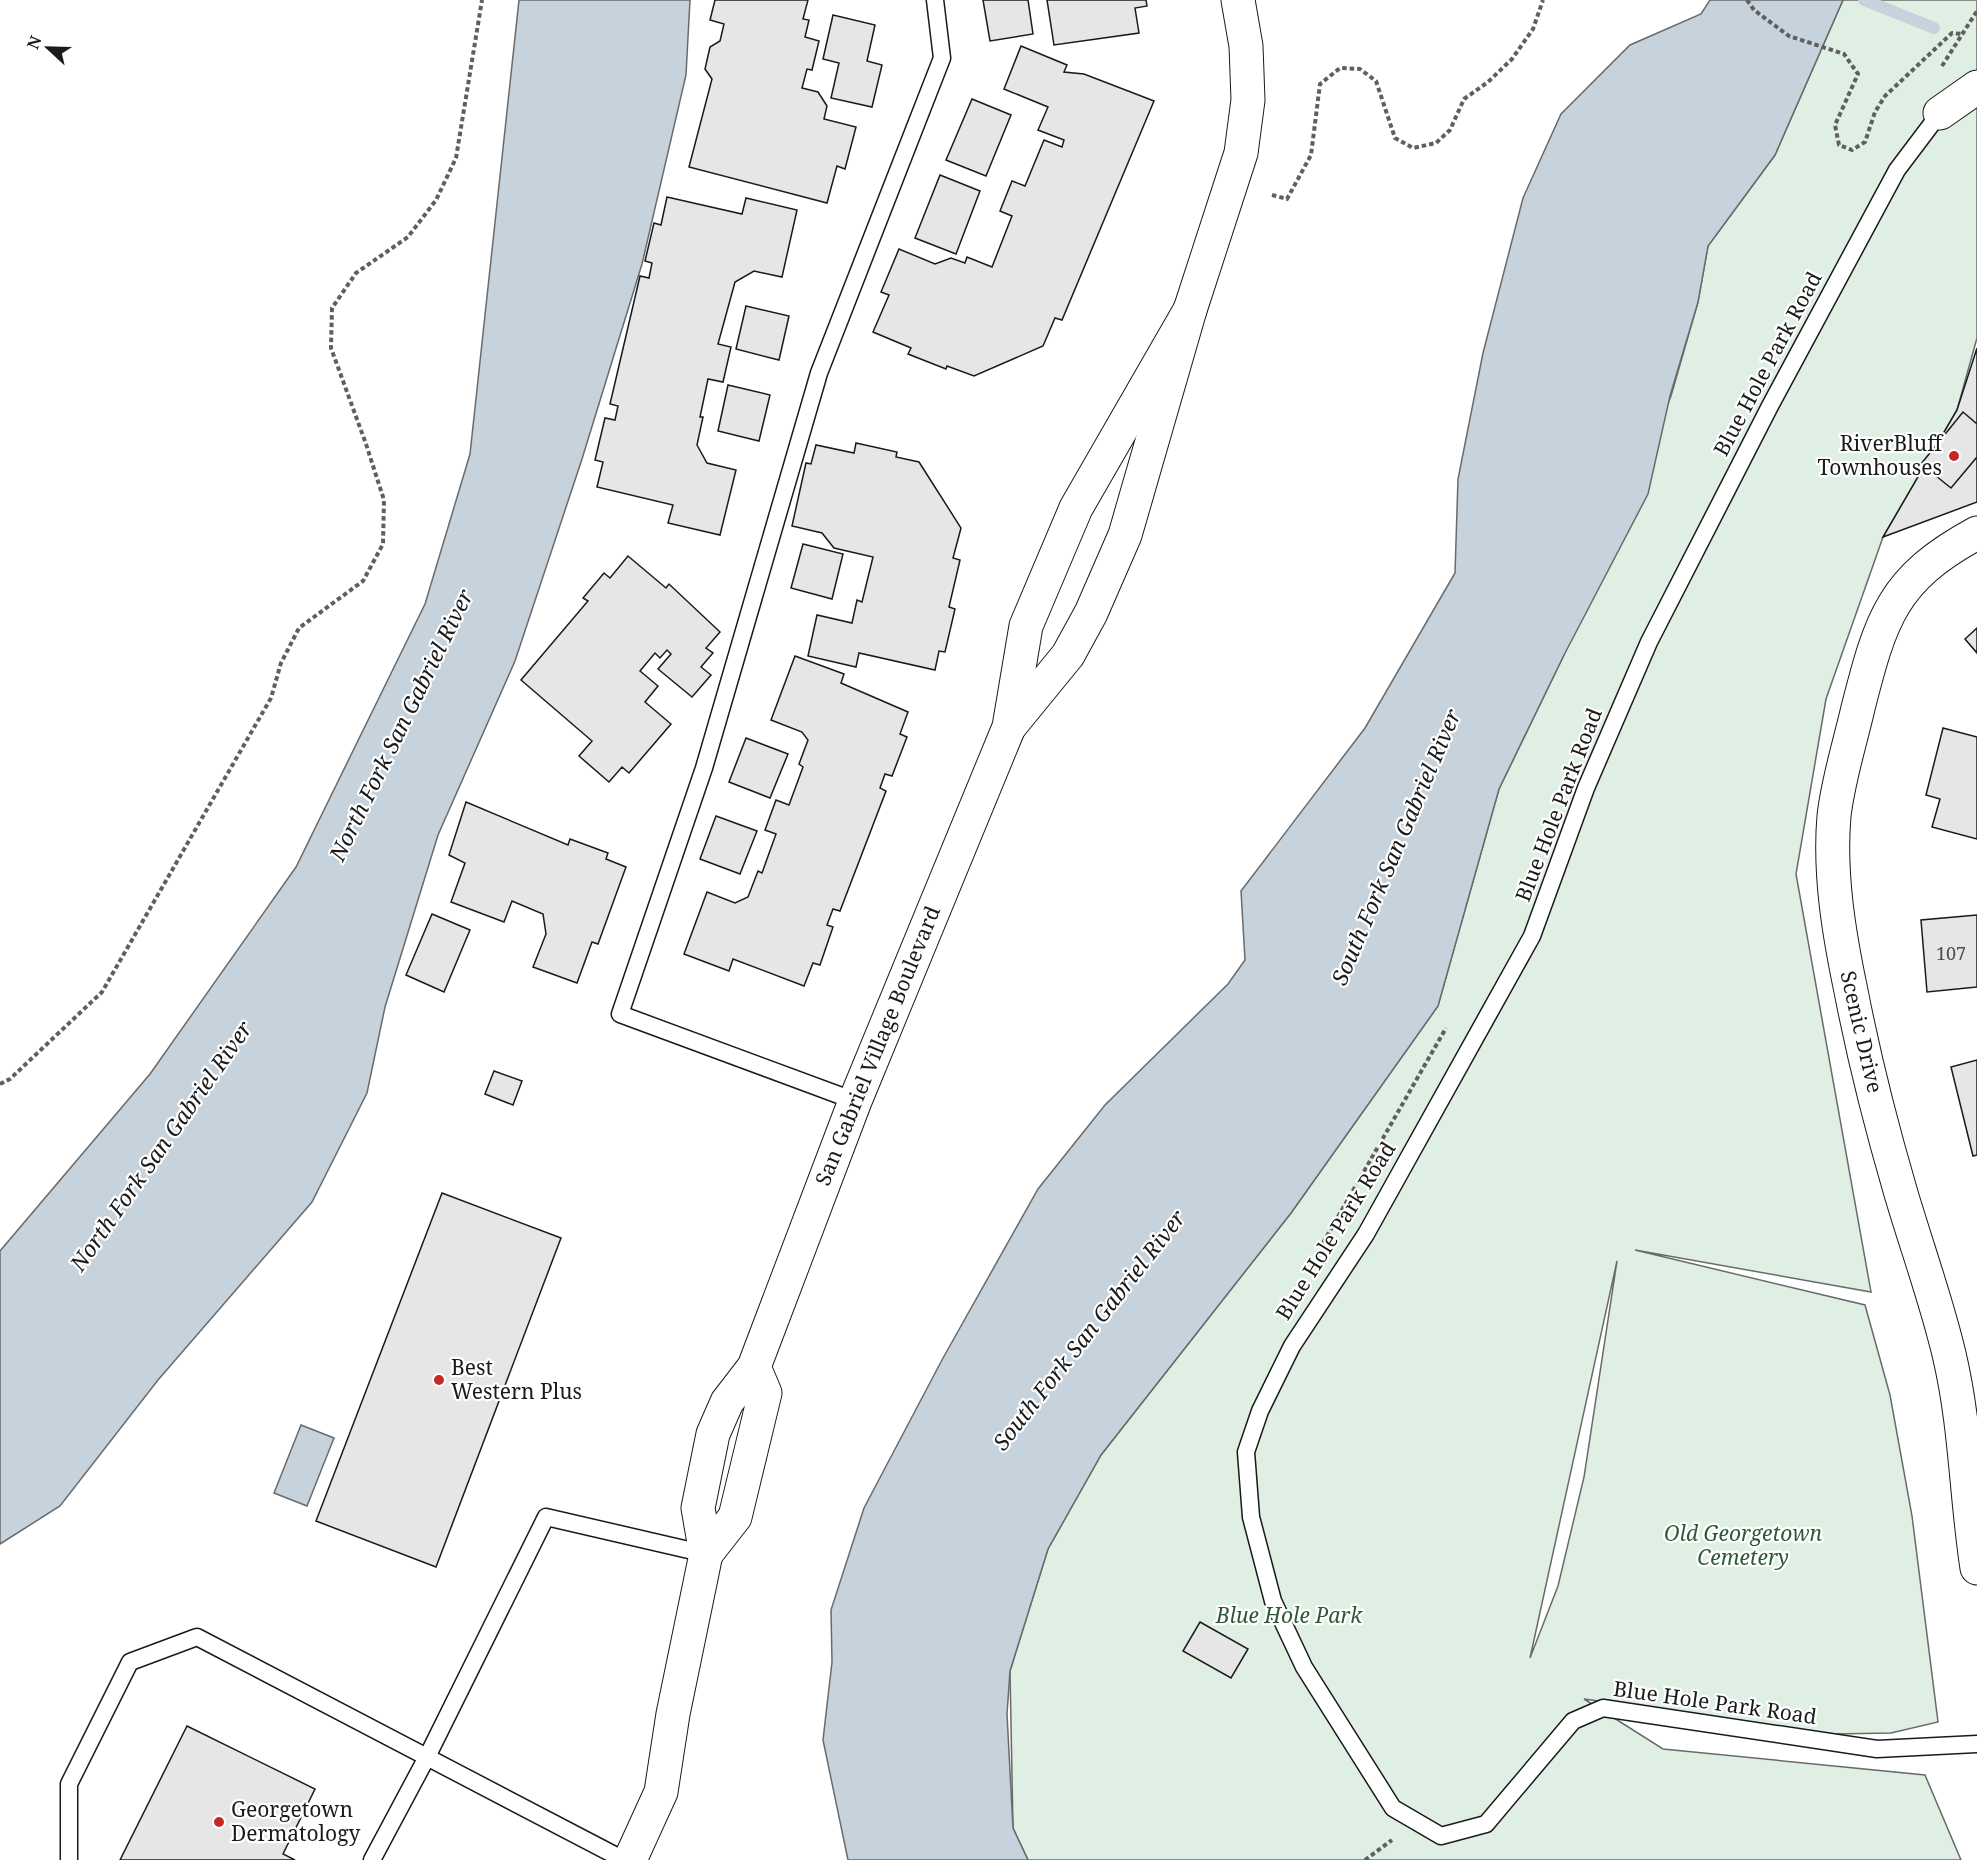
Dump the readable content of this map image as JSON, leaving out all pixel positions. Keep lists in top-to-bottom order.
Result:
{
  "streets": {
    "street": ["Scenic Drive", "San Gabriel Village Boulevard"],
    "lane": ["Blue Hole Park Road"]
  },
  "water": ["North Fork San Gabriel River", "South Fork San Gabriel River"],
  "parks": ["Old Georgetown Cemetery", "Blue Hole Park"],
  "places": ["RiverBluff Townhouses", "Best Western Plus", "Georgetown Dermatology"],
  "house_numbers": ["107"],
  "north": "left"
}
